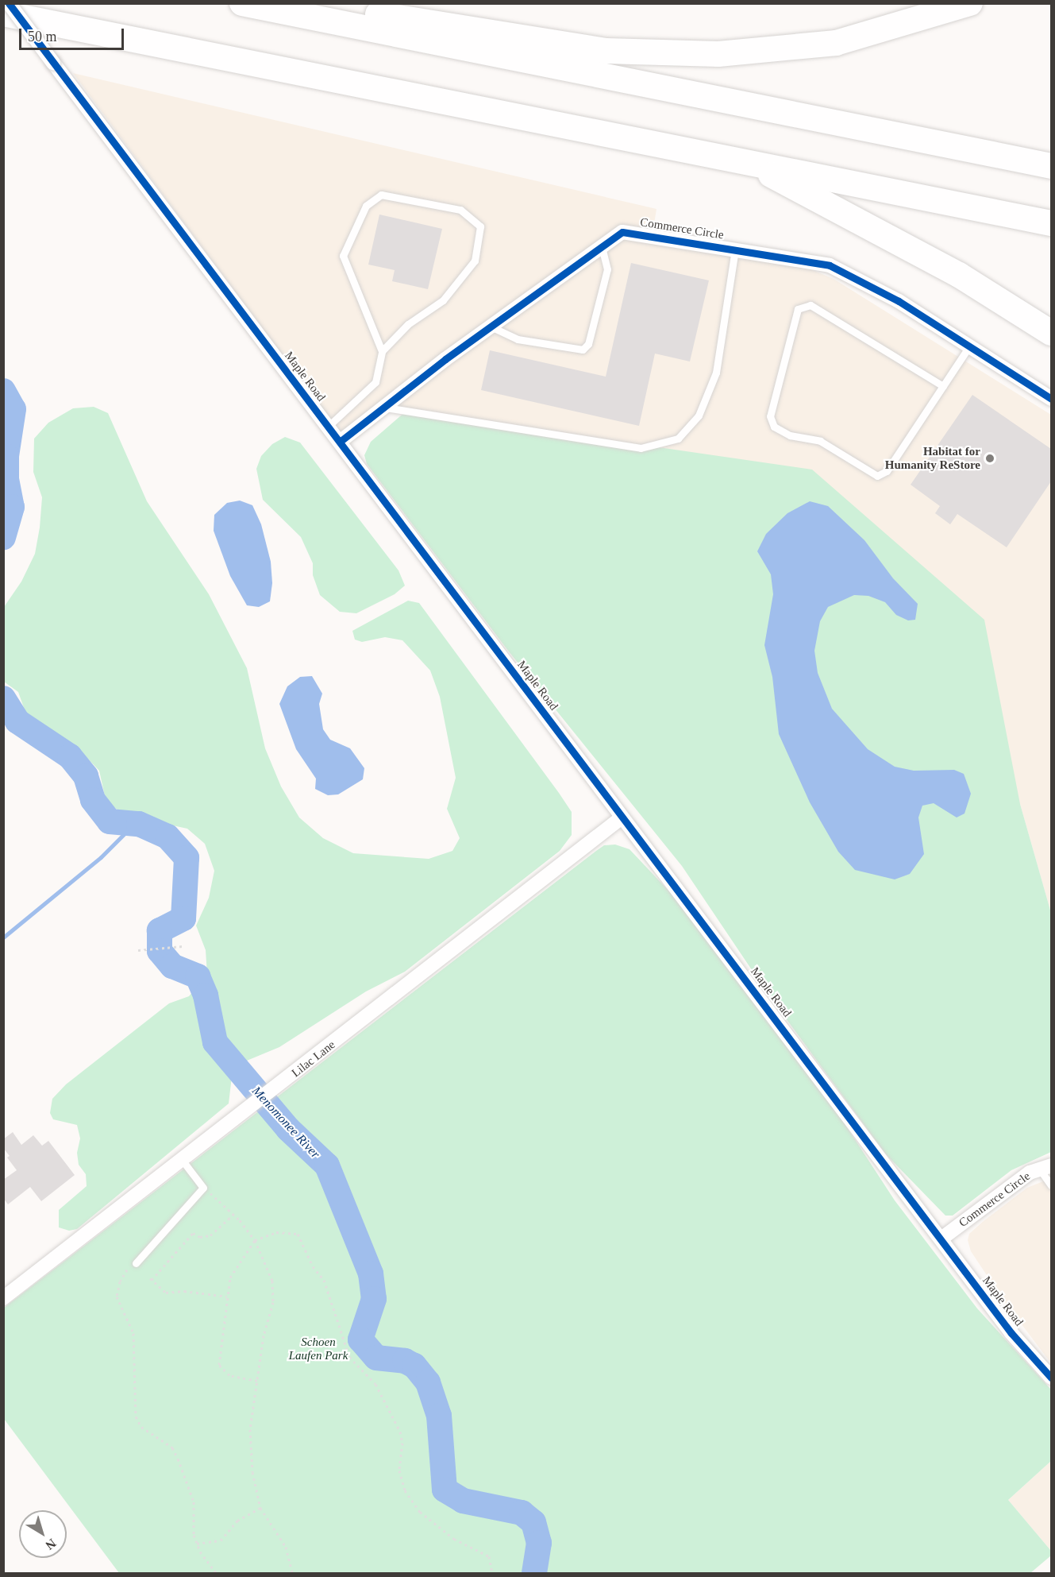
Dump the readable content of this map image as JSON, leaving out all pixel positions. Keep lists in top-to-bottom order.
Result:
{
  "streets": {
    "street": ["Commerce Circle", "Maple Road", "Lilac Lane"]
  },
  "crossings": [
    ["Commerce Circle", "Maple Road"],
    ["Maple Road", "Lilac Lane"]
  ],
  "water": ["Menomonee River"],
  "parks": ["Schoen Laufen Park"],
  "places": ["Habitat for Humanity ReStore"],
  "scale_bar": "50 m",
  "north": "bottom right"
}
